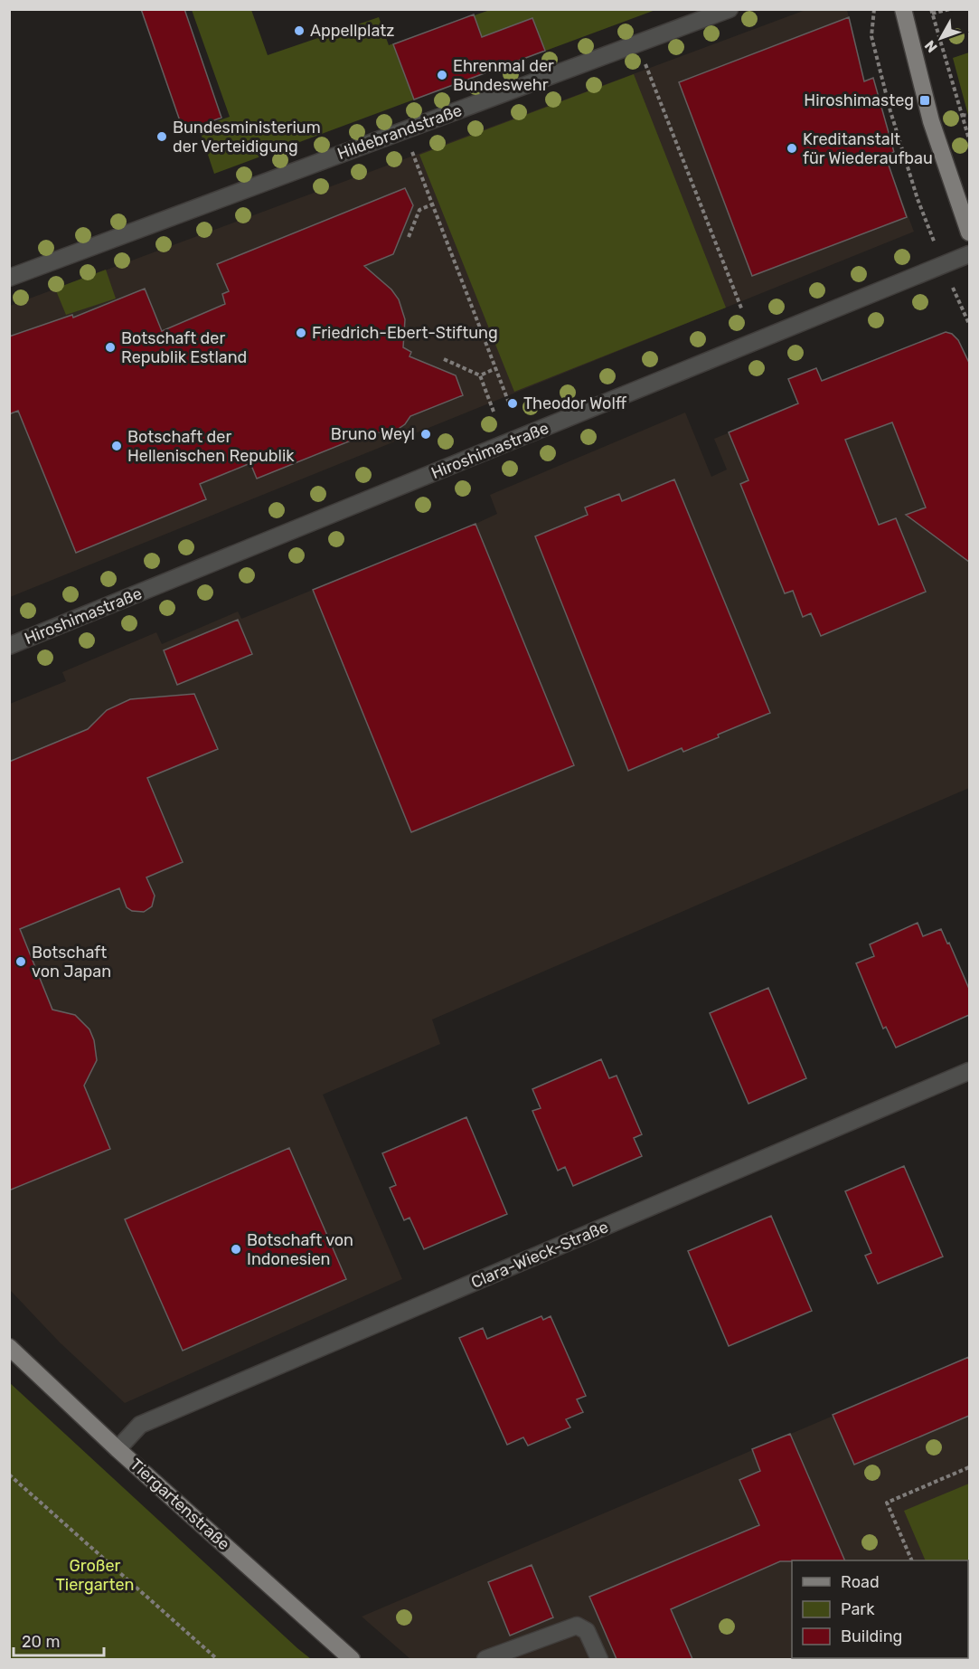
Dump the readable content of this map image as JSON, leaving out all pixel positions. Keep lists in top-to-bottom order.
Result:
{
  "streets": {
    "main road": ["Tiergartenstraße"],
    "street": ["Hildebrandstraße", "Hiroshimastraße", "Clara-Wieck-Straße"]
  },
  "crossings": [
    ["Clara-Wieck-Straße", "Tiergartenstraße"]
  ],
  "parks": ["Großer Tiergarten"],
  "places": {
    "other": [
      "Appellplatz",
      "Ehrenmal der Bundeswehr",
      "Bundesministerium der Verteidigung",
      "Kreditanstalt für Wiederaufbau",
      "Friedrich-Ebert-Stiftung",
      "Botschaft der Republik Estland",
      "Theodor Wolff",
      "Bruno Weyl",
      "Botschaft der Hellenischen Republik",
      "Botschaft von Japan",
      "Botschaft von Indonesien"
    ],
    "transit": ["Hiroshimasteg"]
  },
  "legend": ["Road", "Park", "Building"],
  "scale_bar": "20 m",
  "north": "bottom left"
}
